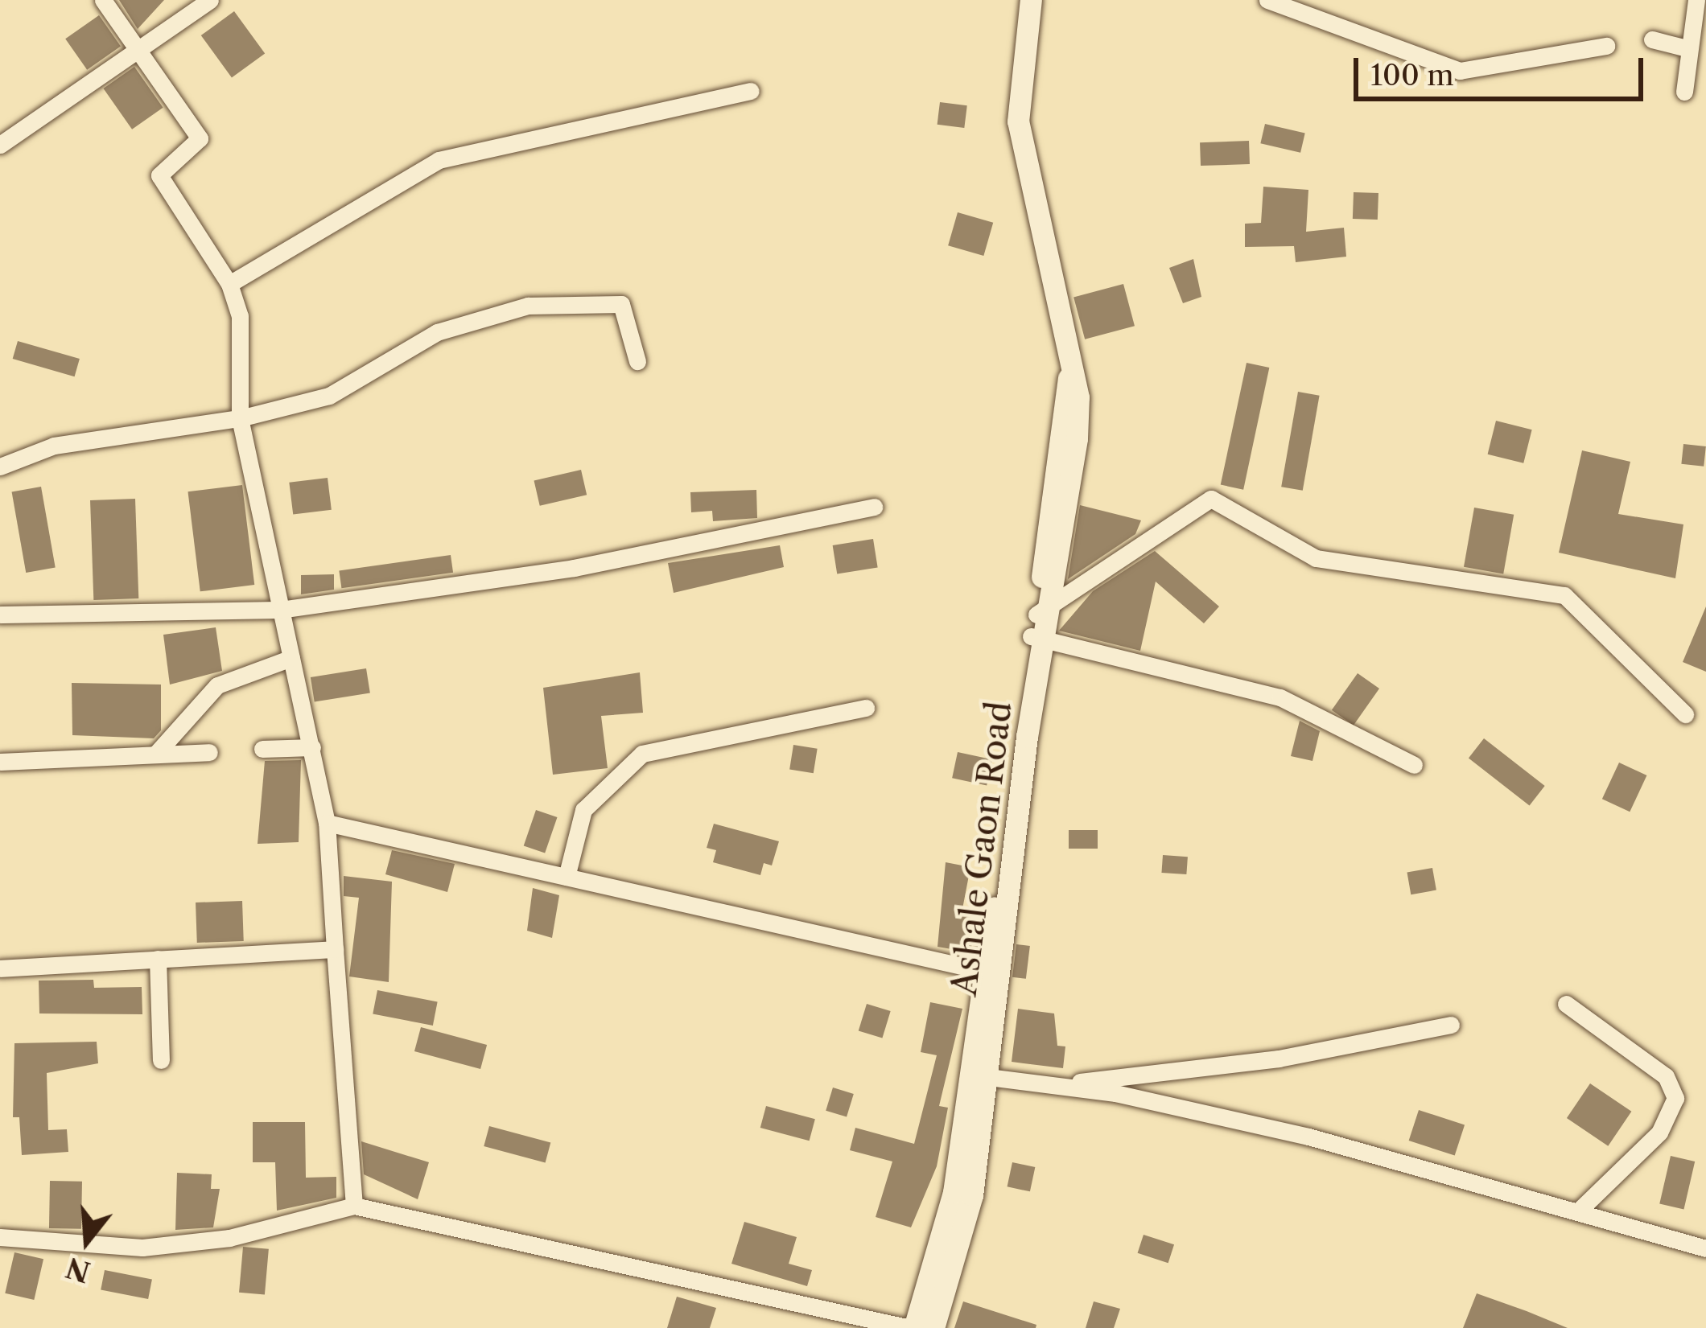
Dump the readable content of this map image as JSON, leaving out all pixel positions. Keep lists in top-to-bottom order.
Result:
{
  "streets": {
    "street": ["Ashale Gaon Road"]
  },
  "scale_bar": "100 m",
  "north": "bottom"
}
